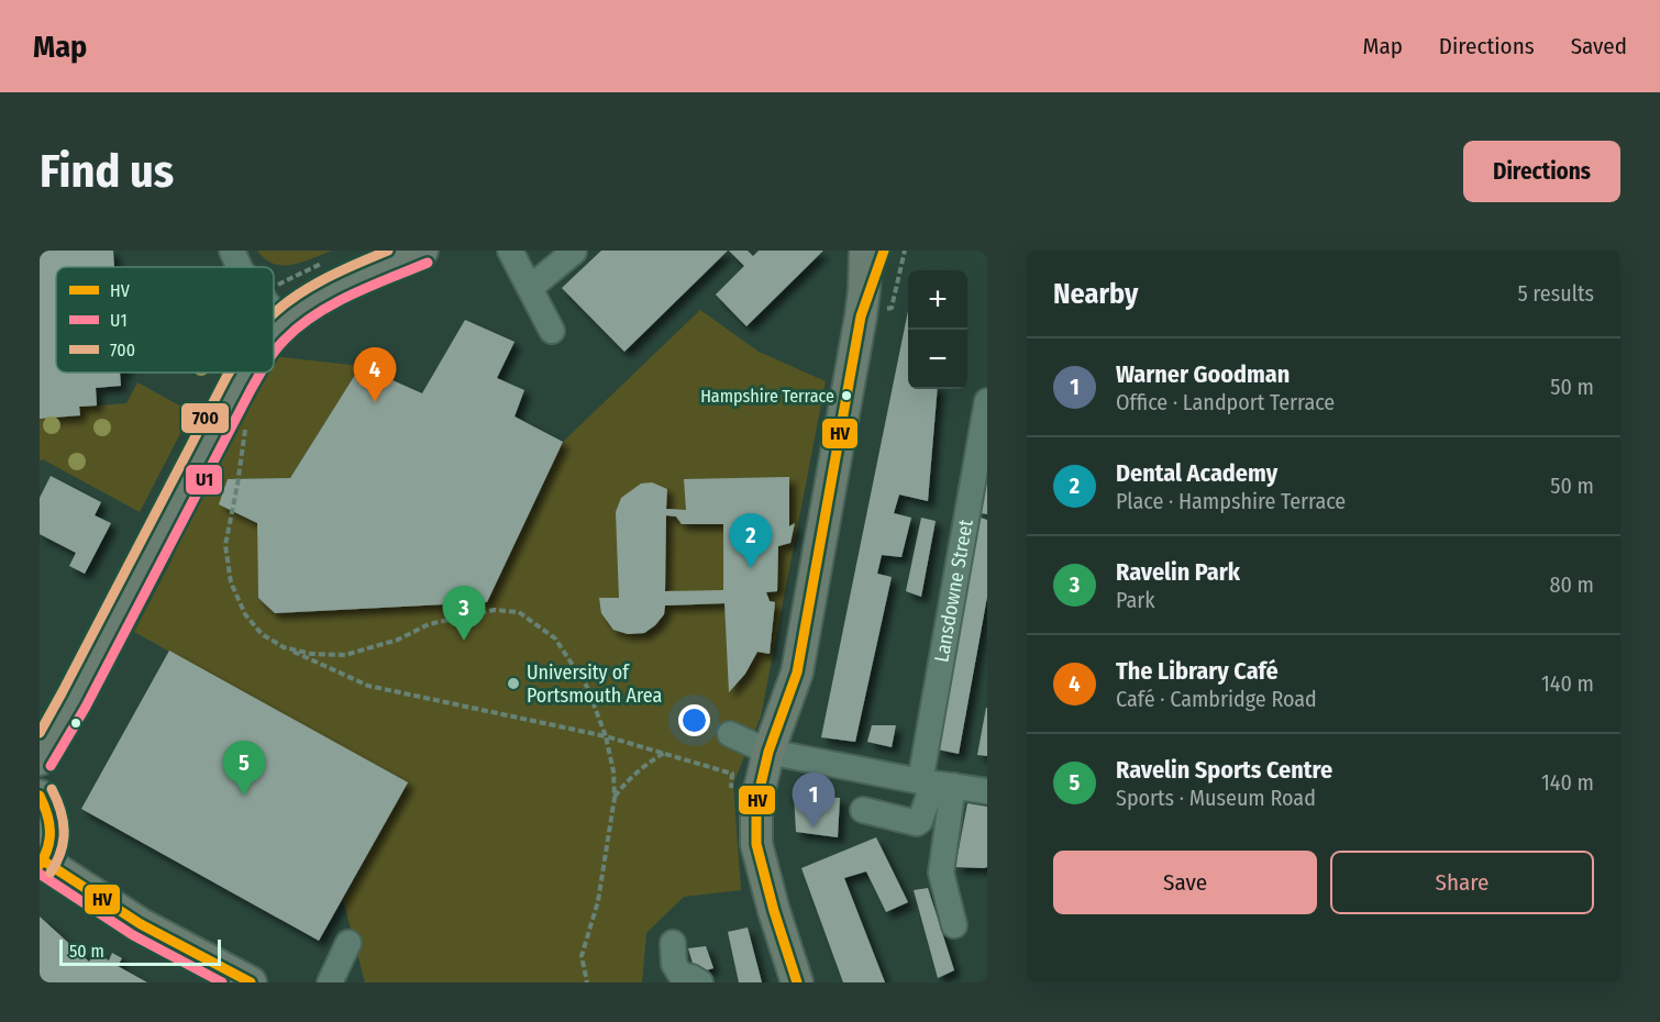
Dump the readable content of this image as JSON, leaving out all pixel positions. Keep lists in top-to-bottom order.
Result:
{
  "streets": {
    "street": ["Lansdowne Street"]
  },
  "places": ["Hampshire Terrace", "University of Portsmouth Area"],
  "lines": ["transit line HV", "transit line 700", "transit line U1"],
  "legend": ["HV", "U1", "700"],
  "scale_bar": "50 m",
  "page": {
    "header": "Map",
    "nav": ["Map", "Directions", "Saved"],
    "buttons": [
      "Directions",
      ["Save", "Share"]
    ],
    "title": "Find us",
    "heading": ["Nearby", "5 results"],
    "map_buttons": ["+", "−"],
    "list": [
      {
        "mark": "1",
        "name": "Warner Goodman",
        "note": "Office · Landport Terrace",
        "value": "50 m"
      },
      {
        "mark": "2",
        "name": "Dental Academy",
        "note": "Place · Hampshire Terrace",
        "value": "50 m"
      },
      {
        "mark": "3",
        "name": "Ravelin Park",
        "note": "Park",
        "value": "80 m"
      },
      {
        "mark": "4",
        "name": "The Library Café",
        "note": "Café · Cambridge Road",
        "value": "140 m"
      },
      {
        "mark": "5",
        "name": "Ravelin Sports Centre",
        "note": "Sports · Museum Road",
        "value": "140 m"
      }
    ],
    "pins": [
      "4",
      "2",
      "3",
      "5",
      "1"
    ],
    "scale": "50 m"
  }
}
